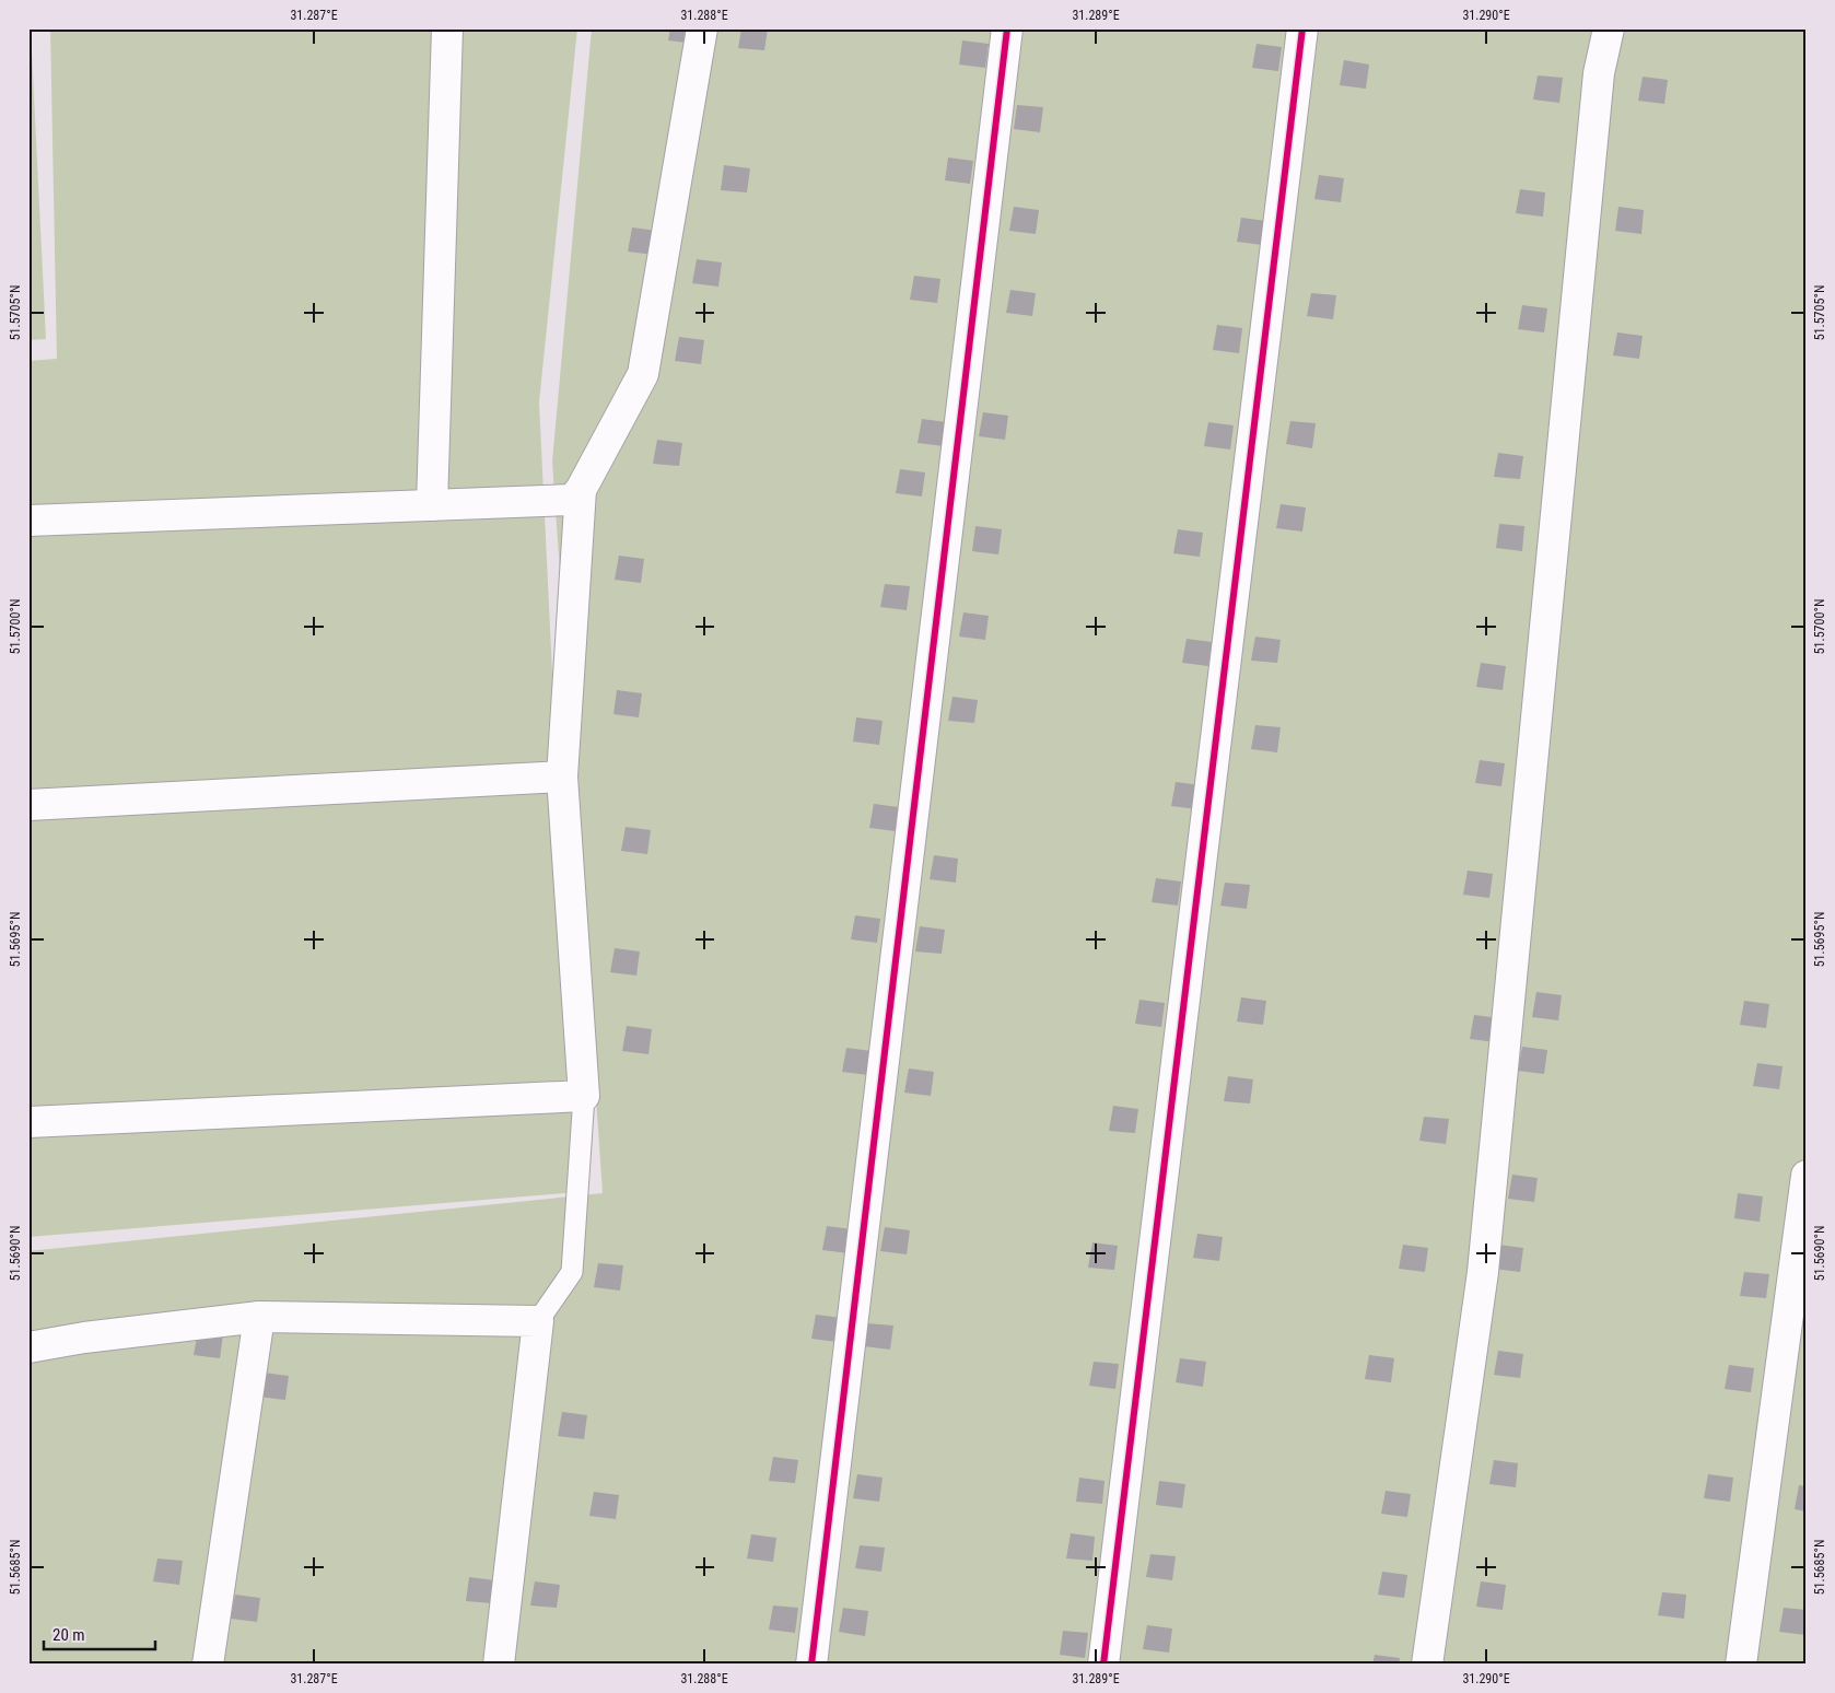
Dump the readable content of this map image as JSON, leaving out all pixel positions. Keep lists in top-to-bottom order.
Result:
{
  "scale_bar": "20 m",
  "coordinates": [
    "31.287°E",
    "31.288°E",
    "31.289°E",
    "31.290°E",
    "51.5705°N",
    "51.5700°N",
    "51.5695°N",
    "51.5690°N",
    "51.5685°N"
  ]
}
